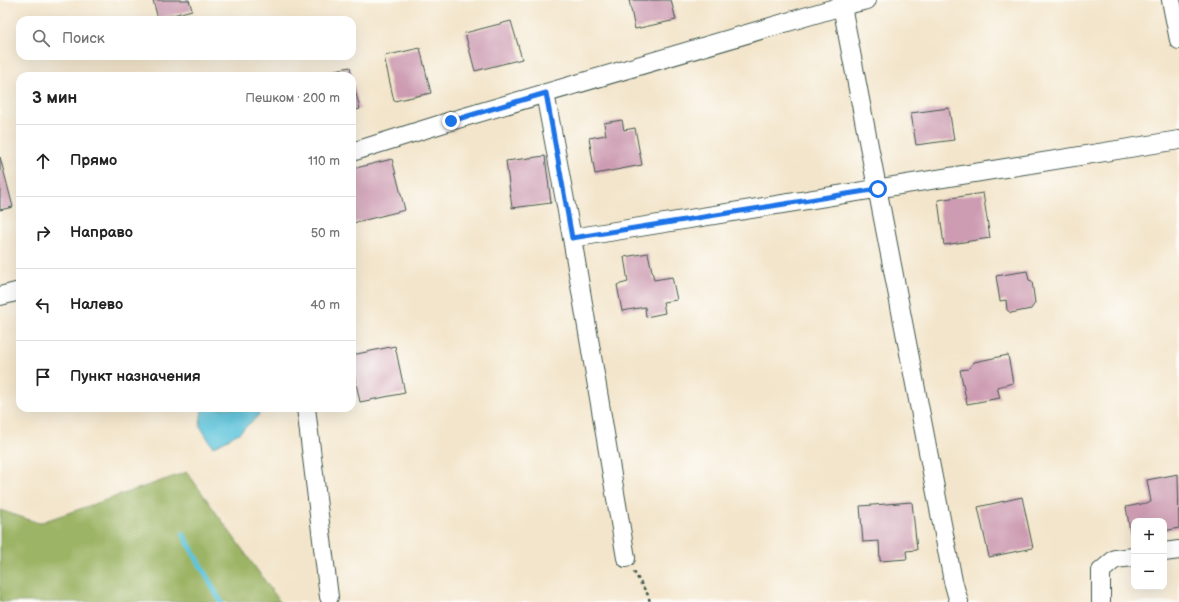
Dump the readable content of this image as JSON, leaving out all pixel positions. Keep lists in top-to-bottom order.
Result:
{
  "page": {
    "search": "Поиск",
    "heading": ["3 мин", "Пешком · 200 m"],
    "list": [
      ["Прямо", "110 m"],
      ["Направо", "50 m"],
      ["Налево", "40 m"],
      "Пункт назначения"
    ],
    "map_buttons": ["+", "−"]
  }
}
